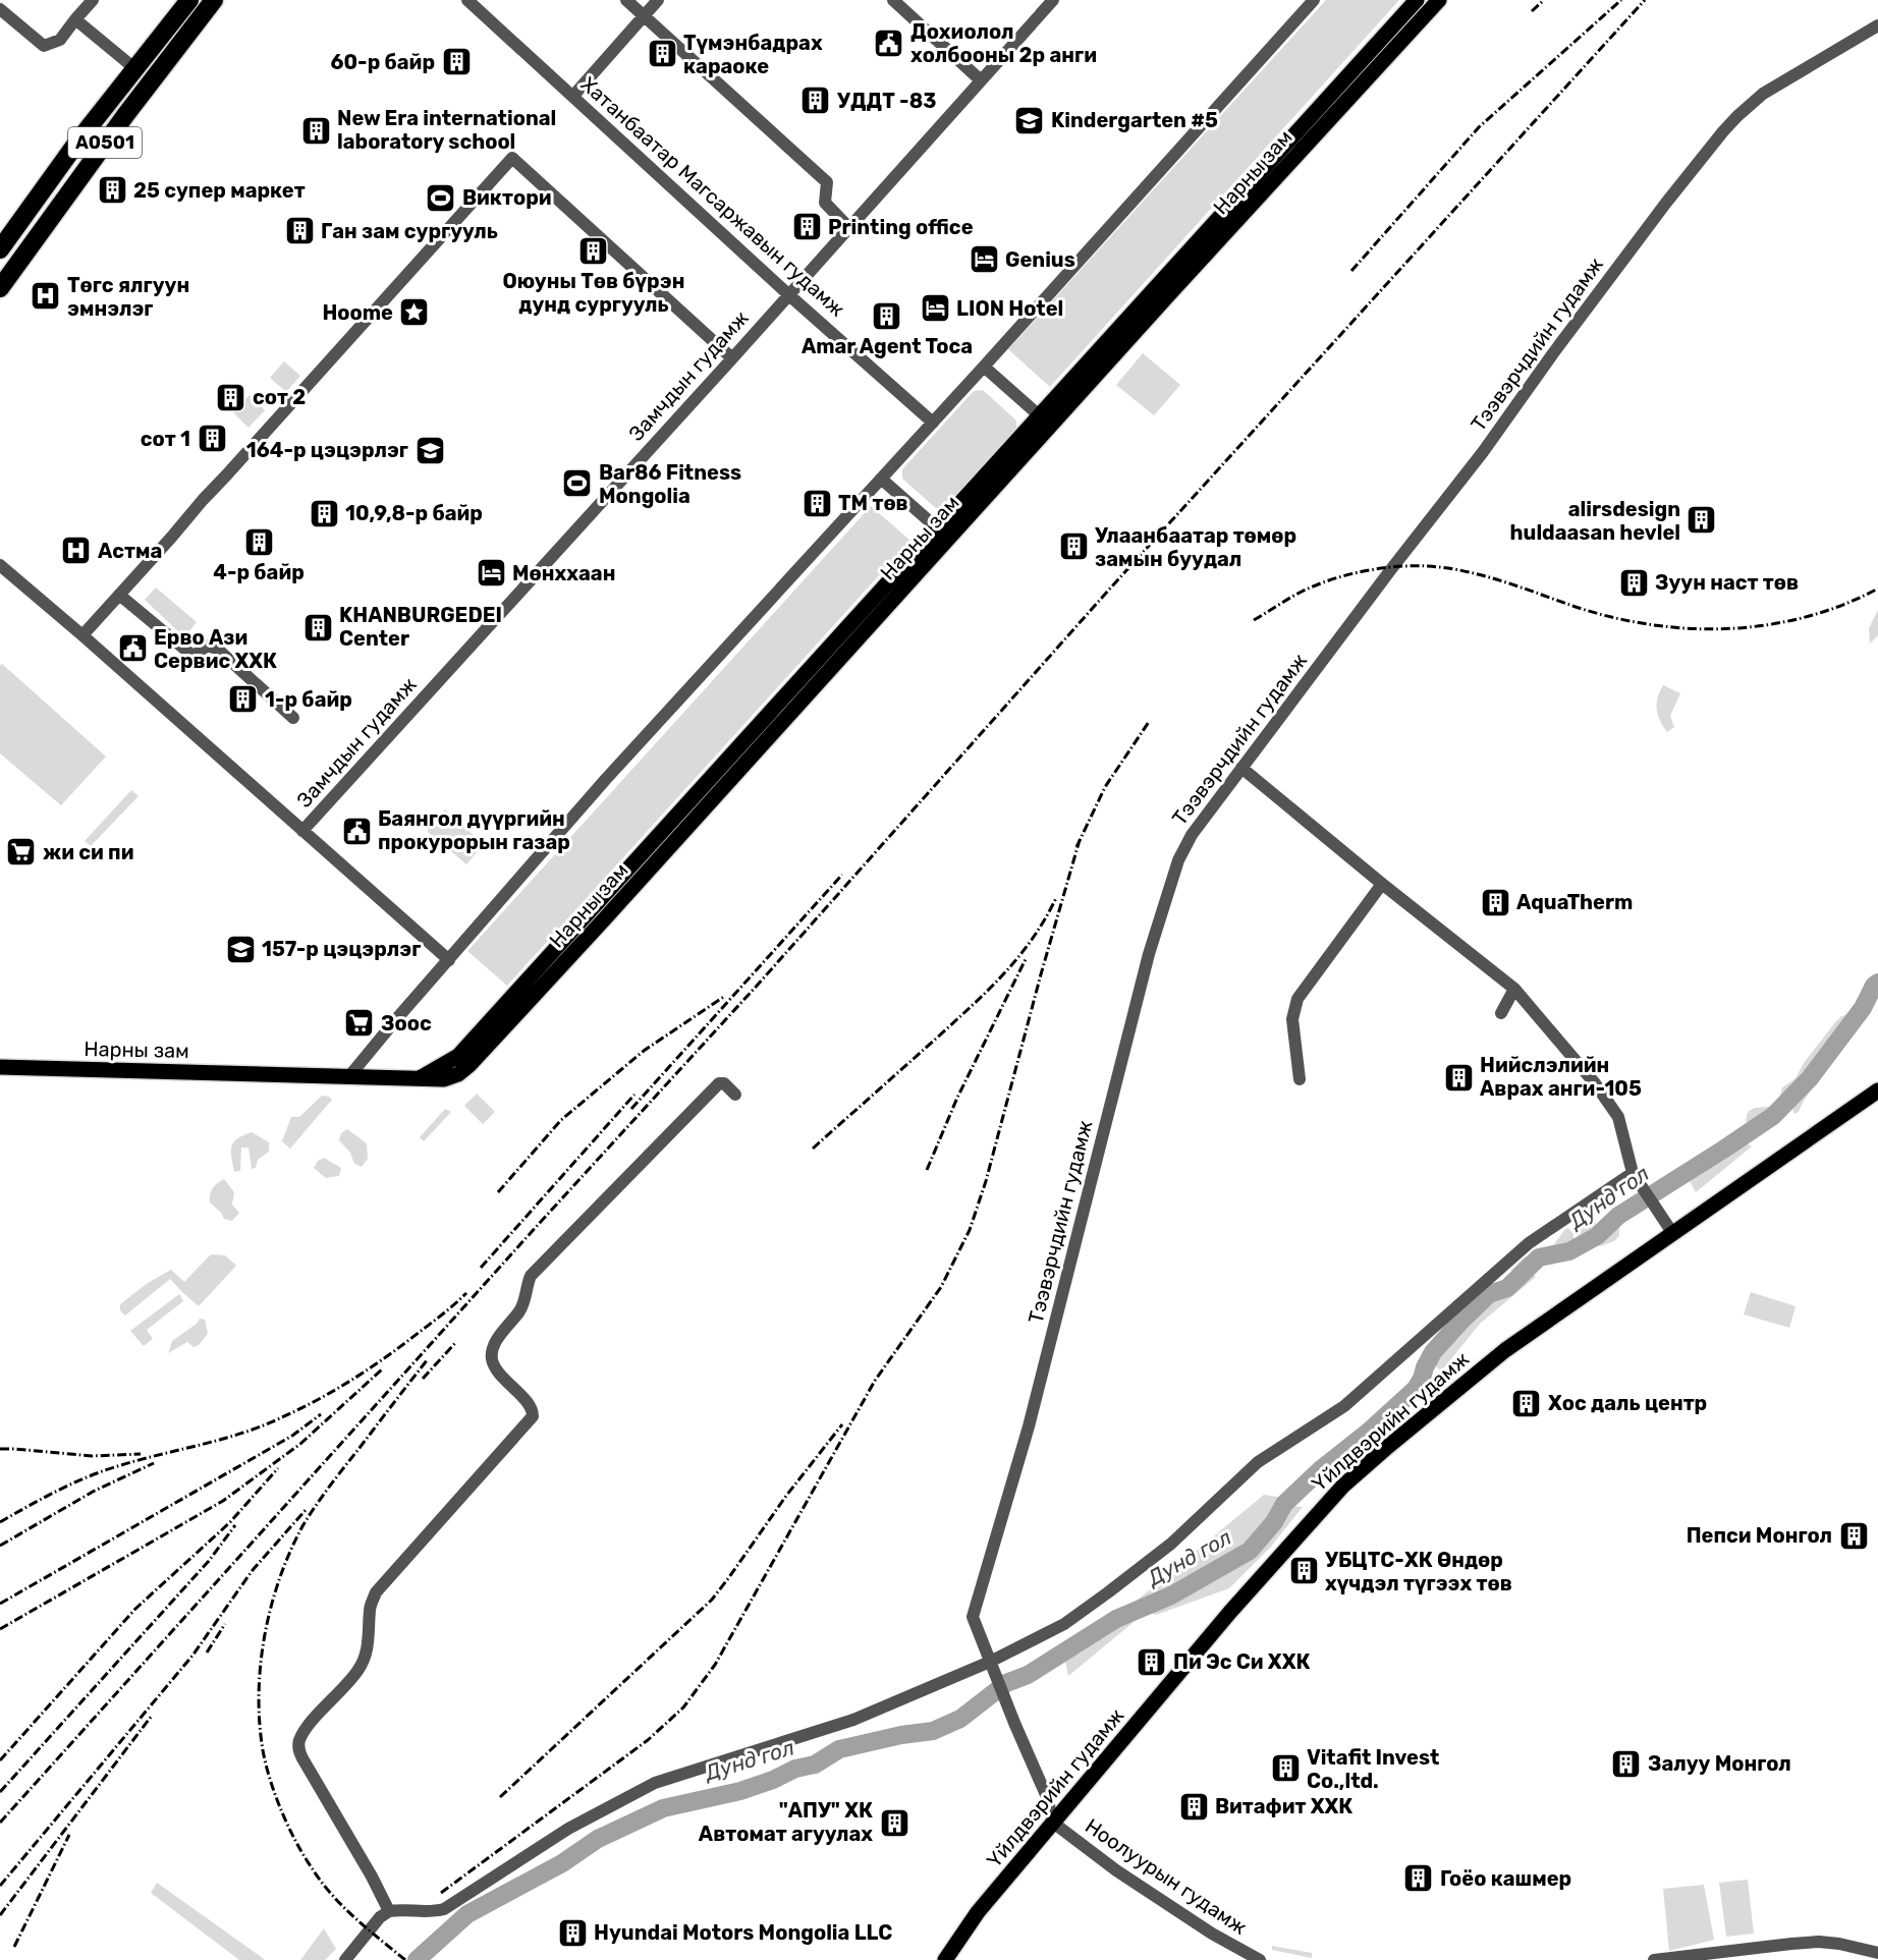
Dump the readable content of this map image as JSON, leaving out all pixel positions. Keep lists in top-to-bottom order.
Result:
{
  "streets": {
    "highway": ["A0501"],
    "main road": ["Нарны зам", "Yйлдвэрийн гудамж"],
    "street": [
      "Хатанбаатар Магсаржавын гудамж",
      "Тээвэрчдийн гудамж",
      "Замчдын гудамж",
      "Ноолуурын гудамж"
    ]
  },
  "crossings": [
    ["Хатанбаатар Магсаржавын гудамж", "Замчдын гудамж"],
    ["Тээвэрчдийн гудамж", "Yйлдвэрийн гудамж"],
    ["Тээвэрчдийн гудамж", "Ноолуурын гудамж"],
    ["Yйлдвэрийн гудамж", "Ноолуурын гудамж"]
  ],
  "water": ["Дунд гол"],
  "places": {
    "public building": ["Дохиолол холбооны 2р анги", "Ерво Ази Сервис ХХК", "Баянгол дүүргийн прокурорын газар"],
    "building": [
      "Түмэнбадрах караоке",
      "60-р байр",
      "УДДТ -83",
      "New Era international laboratory school",
      "25 супер маркет",
      "Printing office",
      "Ган зам сургууль",
      "Оюуны Төв бүрэн дунд сургууль",
      "Amar Agent Toca",
      "сот 2",
      "сот 1",
      "TM төв",
      "10,9,8-р байр",
      "alirsdesign huldaasan hevlel",
      "4-р байр",
      "Улаанбаатар төмөр замын буудал",
      "Зуун наст төв",
      "KHANBURGEDEI Center",
      "1-р байр",
      "AquaTherm",
      "Нийслэлийн Аврах анги-105",
      "Хос даль центр",
      "Пепси Монгол",
      "УБЦТС-ХК Өндөр хүчдэл түгээх төв",
      "Пи Эс Си ХХК",
      "Залуу Монгол",
      "Vitafit Invest Co.,ltd.",
      "Витафит ХХК",
      "\"АПУ\" ХК Автомат агуулах",
      "Гоёо кашмер",
      "Hyundai Motors Mongolia LLC"
    ],
    "school or university": ["Kindergarten #5", "164-р цэцэрлэг", "157-р цэцэрлэг"],
    "sports": ["Виктори", "Bar86 Fitness Mongolia"],
    "hotel": ["Genius", "LION Hotel", "Мөнххаан"],
    "hospital": ["Төгс ялгуун эмнэлэг", "Астма"],
    "place": ["Hoome"],
    "supermarket": ["жи си пи", "Зоос"]
  }
}
